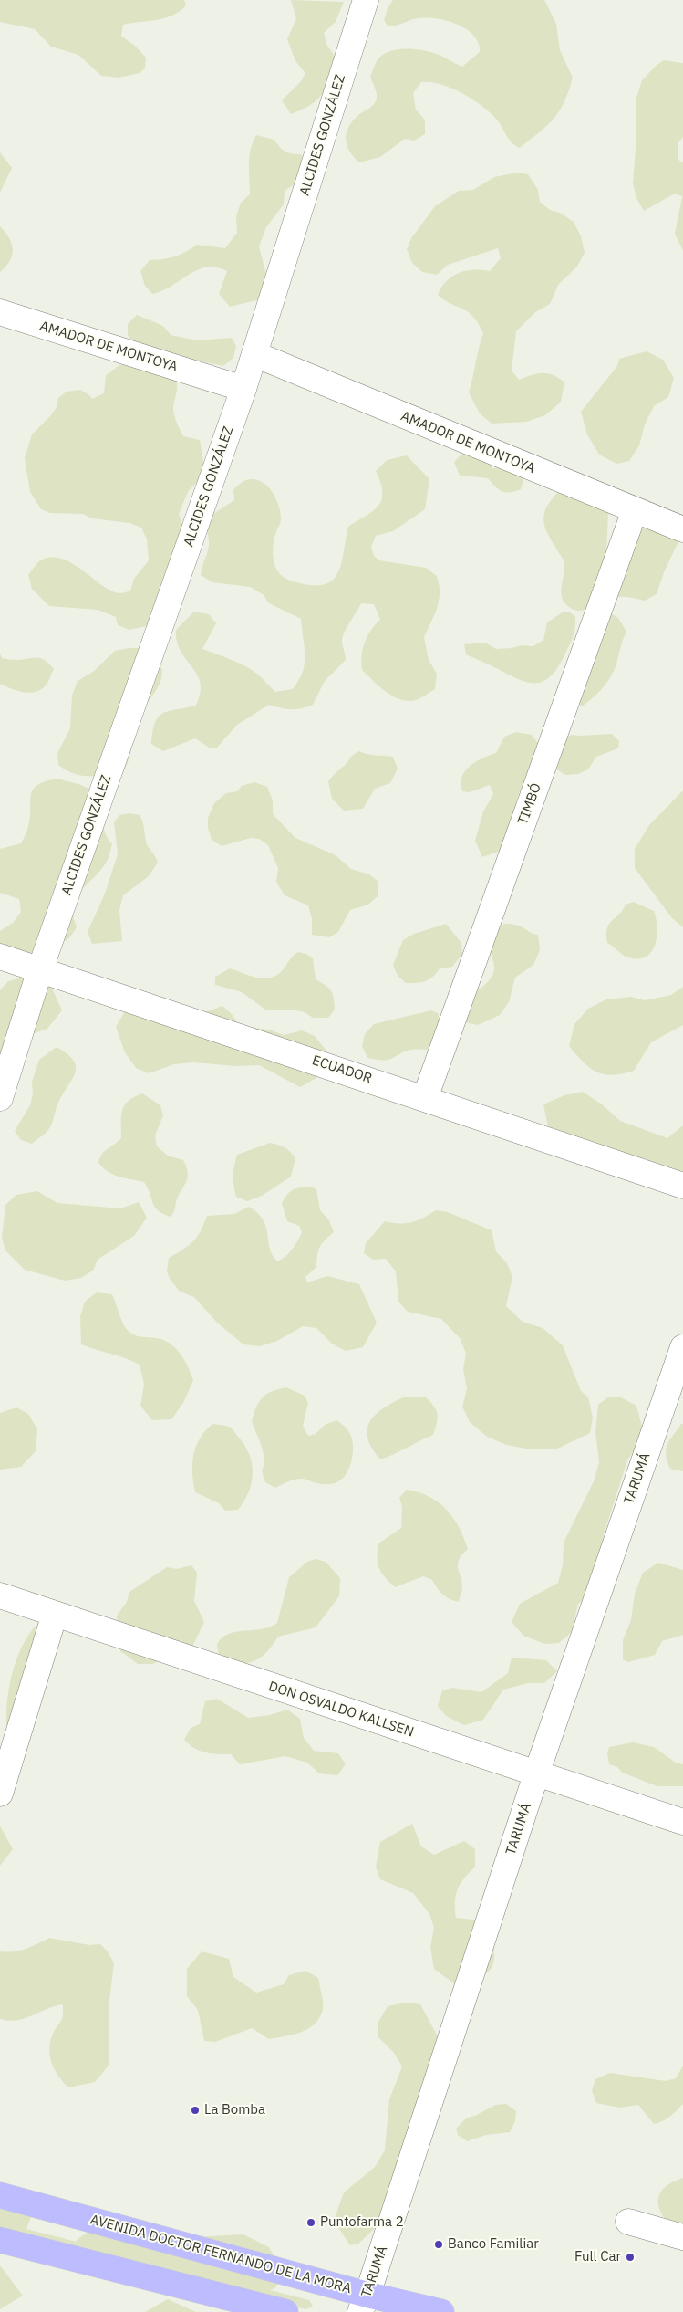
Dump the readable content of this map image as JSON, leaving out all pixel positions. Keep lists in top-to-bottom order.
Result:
{
  "streets": {
    "highway": ["AVENIDA DOCTOR FERNANDO DE LA MORA"],
    "street": [
      "ALCIDES GONZÁLEZ",
      "AMADOR DE MONTOYA",
      "TIMBÓ",
      "ECUADOR",
      "TARUMÁ",
      "DON OSVALDO KALLSEN"
    ]
  },
  "crossings": [
    ["ALCIDES GONZÁLEZ", "AMADOR DE MONTOYA"],
    ["ALCIDES GONZÁLEZ", "ECUADOR"],
    ["AMADOR DE MONTOYA", "TIMBÓ"],
    ["TIMBÓ", "ECUADOR"],
    ["TARUMÁ", "DON OSVALDO KALLSEN"],
    ["TARUMÁ", "AVENIDA DOCTOR FERNANDO DE LA MORA"]
  ],
  "places": [
    "La Bomba",
    "Puntofarma 2",
    "Banco Familiar",
    "Full Car"
  ]
}
